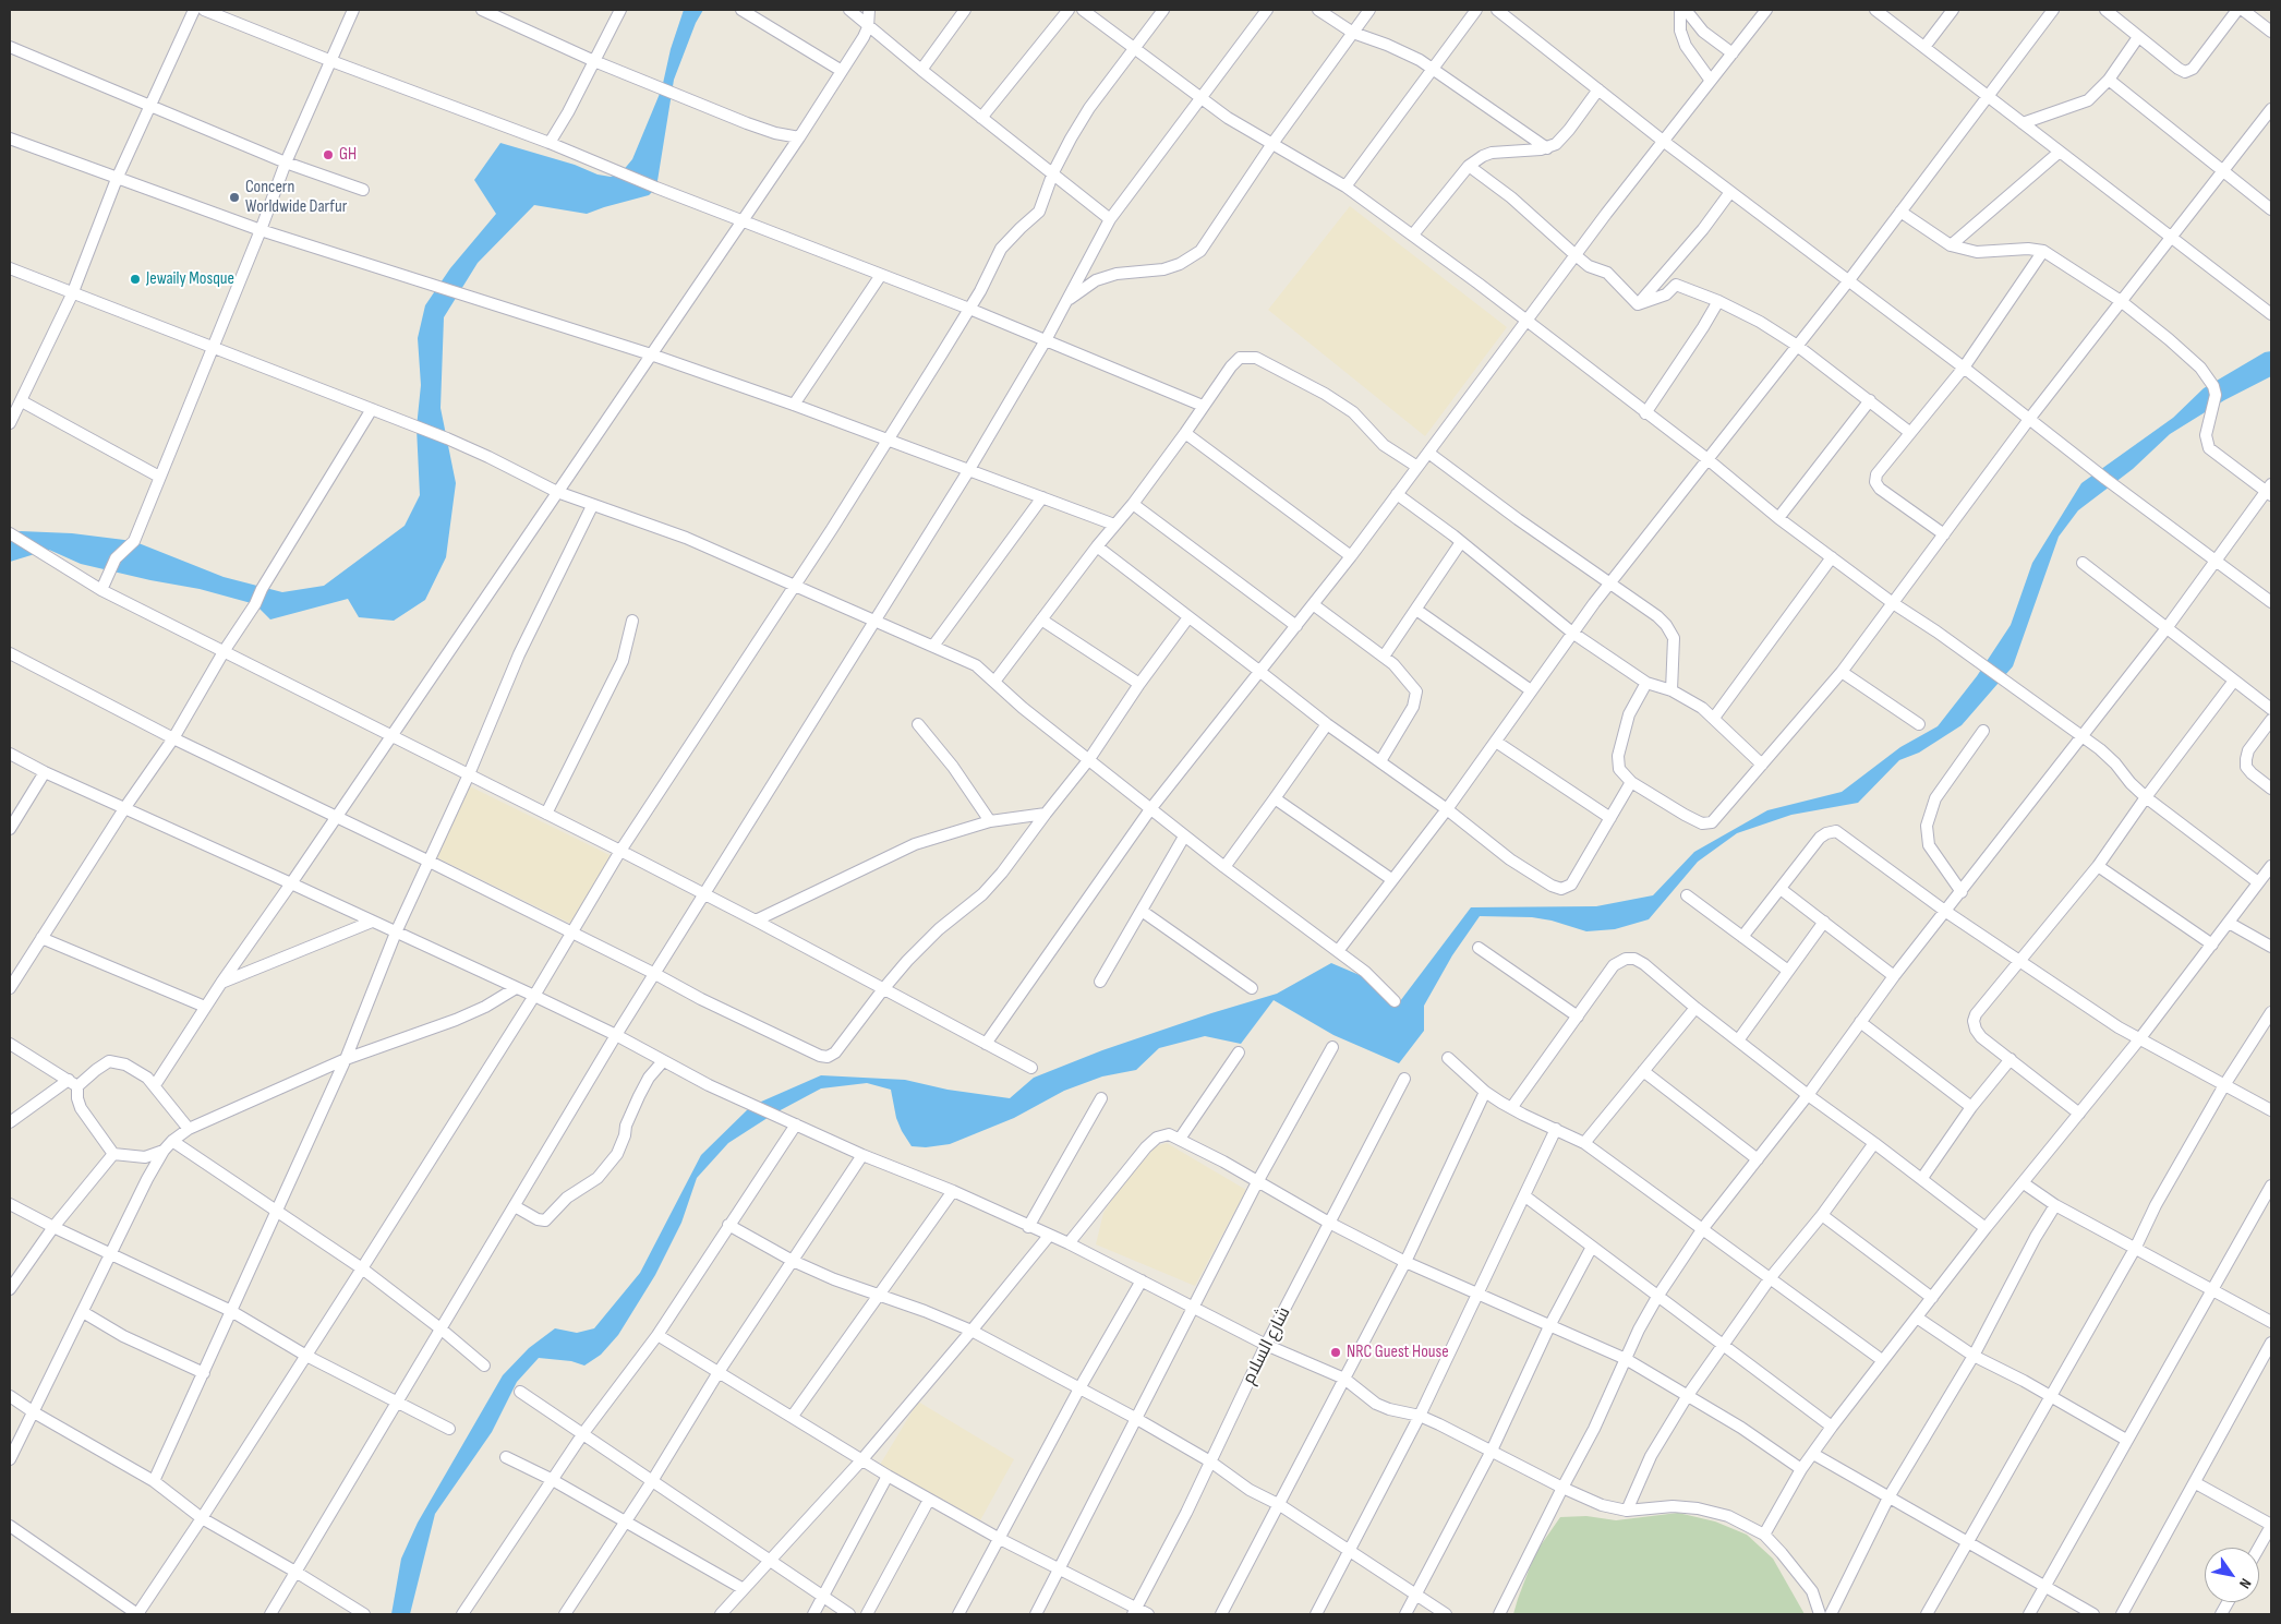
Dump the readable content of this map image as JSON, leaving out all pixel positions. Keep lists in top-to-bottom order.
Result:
{
  "streets": {
    "street": ["شارع السلام"]
  },
  "places": [
    "GH",
    "Concern Worldwide Darfur",
    "Jewaily Mosque",
    "NRC Guest House"
  ],
  "north": "bottom right"
}
